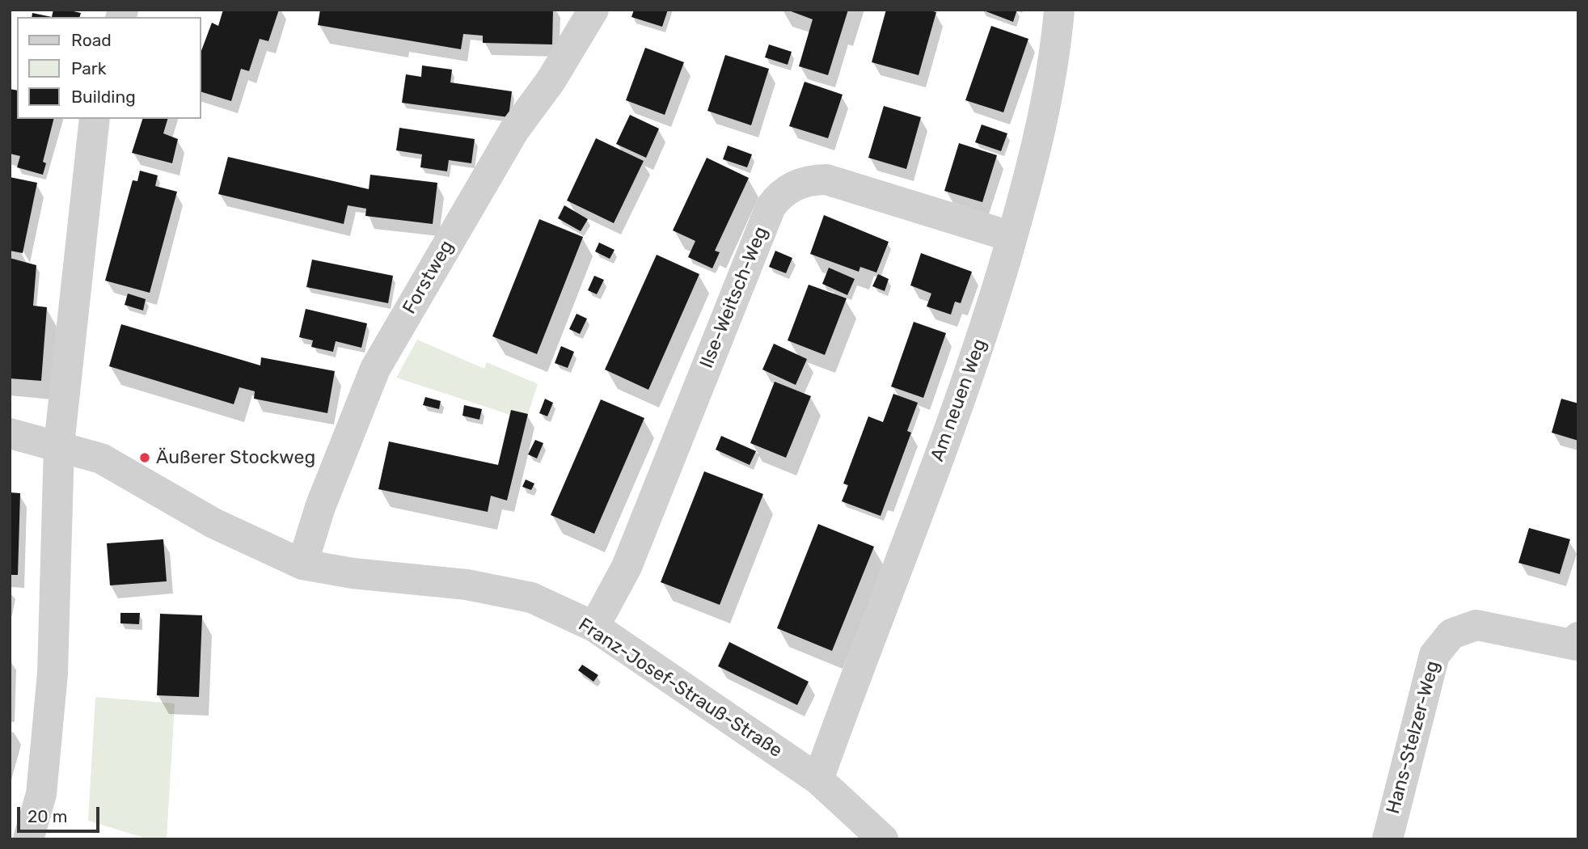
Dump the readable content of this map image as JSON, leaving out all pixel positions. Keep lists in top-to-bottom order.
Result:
{
  "streets": {
    "street": [
      "Forstweg",
      "Ilse-Weitsch-Weg",
      "Am neuen Weg",
      "Franz-Josef-Strauß-Straße",
      "Hans-Stelzer-Weg"
    ]
  },
  "crossings": [
    ["Forstweg", "Franz-Josef-Strauß-Straße"],
    ["Ilse-Weitsch-Weg", "Am neuen Weg"],
    ["Ilse-Weitsch-Weg", "Franz-Josef-Strauß-Straße"],
    ["Am neuen Weg", "Franz-Josef-Strauß-Straße"]
  ],
  "places": ["Äußerer Stockweg"],
  "legend": ["Road", "Park", "Building"],
  "scale_bar": "20 m"
}
